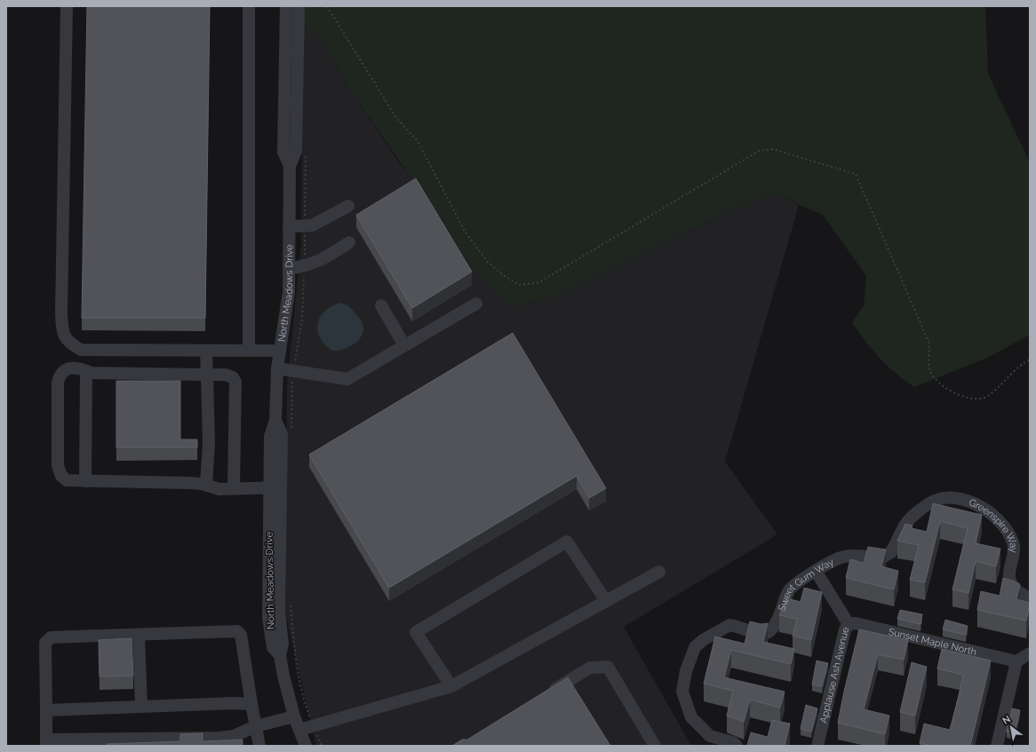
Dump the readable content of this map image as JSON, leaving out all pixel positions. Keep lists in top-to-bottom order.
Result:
{
  "streets": {
    "street": [
      "North Meadows Drive",
      "Greenspire Way",
      "Sweet Gum Way",
      "Sunset Maple North",
      "Applause Ash Avenue"
    ]
  },
  "crossings": [
    ["Greenspire Way", "Sweet Gum Way"],
    ["Sweet Gum Way", "Applause Ash Avenue"],
    ["Sunset Maple North", "Applause Ash Avenue"]
  ],
  "north": "top left"
}
